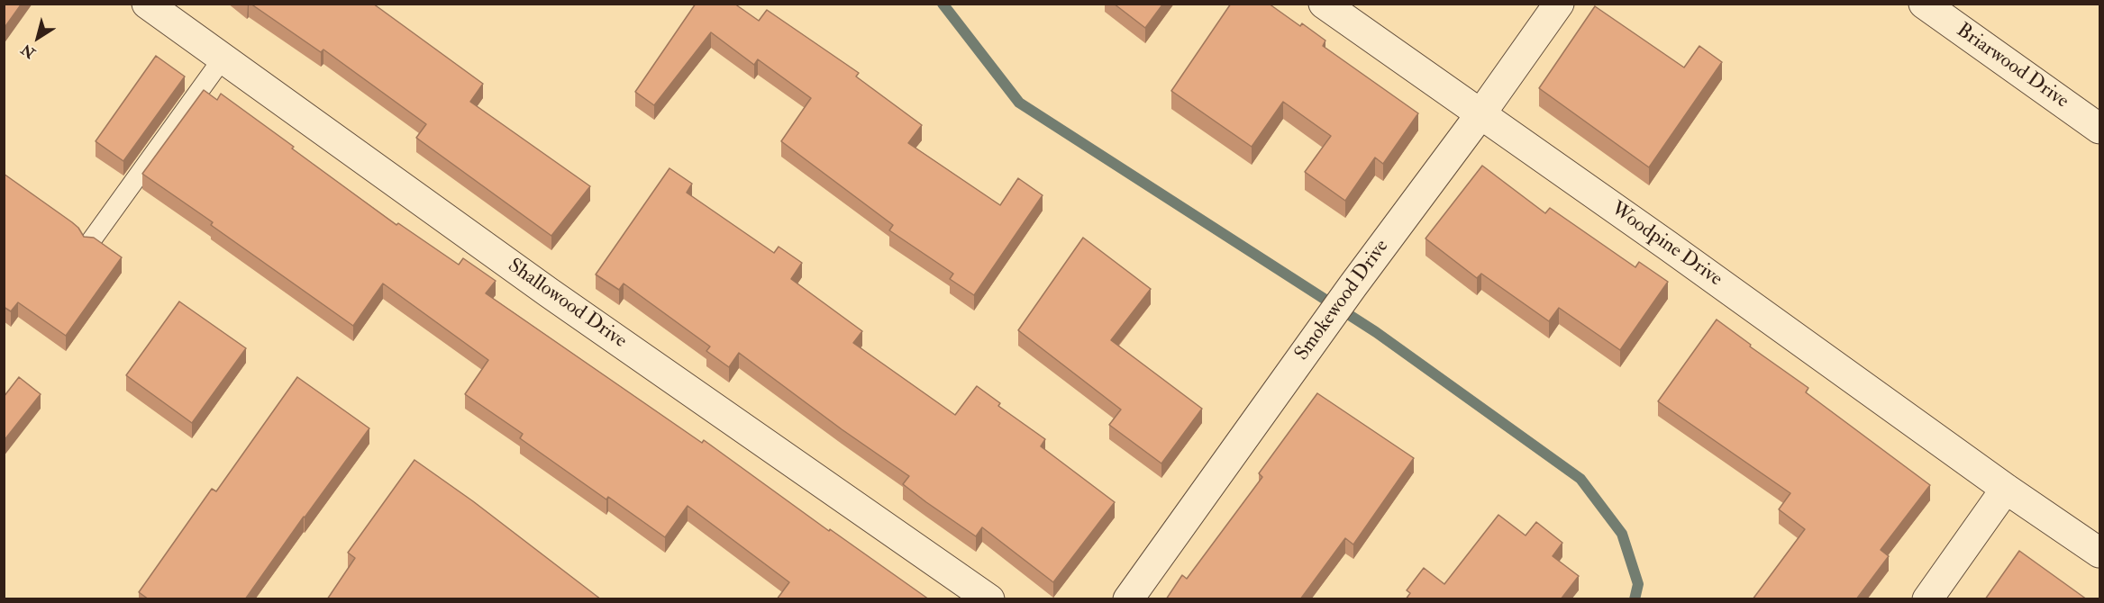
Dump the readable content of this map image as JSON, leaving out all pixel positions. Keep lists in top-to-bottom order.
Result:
{
  "streets": {
    "street": [
      "Briarwood Drive",
      "Woodpine Drive",
      "Smokewood Drive",
      "Shallowood Drive"
    ]
  },
  "crossings": [
    ["Woodpine Drive", "Smokewood Drive"]
  ],
  "north": "bottom left"
}
